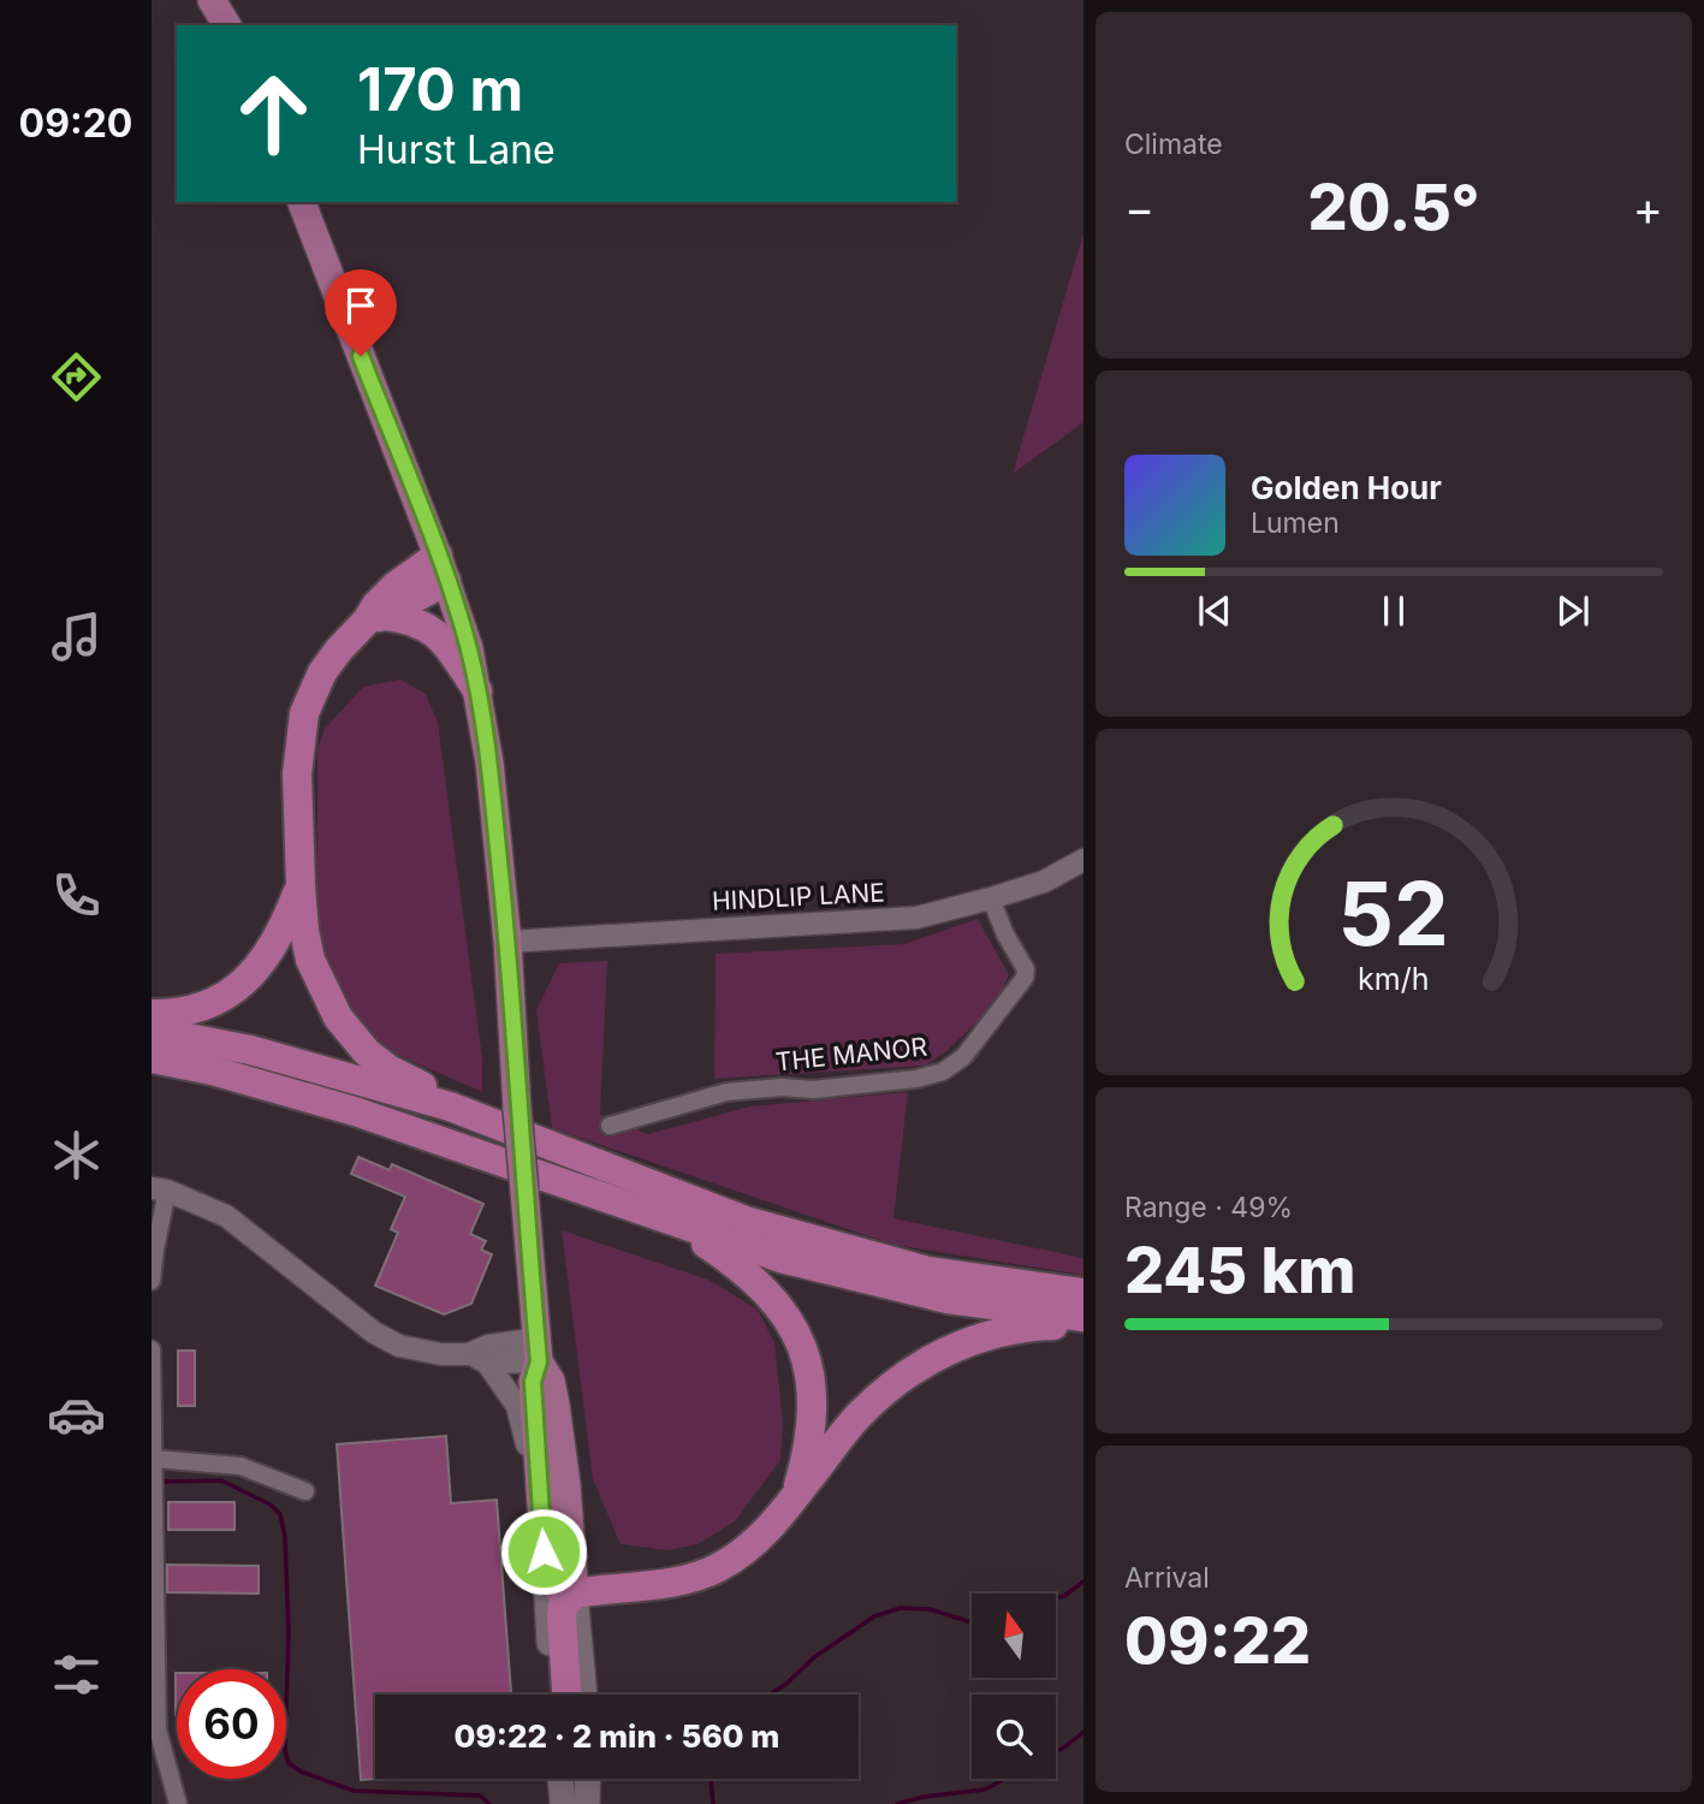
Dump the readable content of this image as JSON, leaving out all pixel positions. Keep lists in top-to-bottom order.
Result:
{
  "streets": {
    "street": ["HINDLIP LANE", "THE MANOR"]
  },
  "crossings": [
    ["HINDLIP LANE", "THE MANOR"]
  ],
  "north": "top",
  "page": {
    "tabs": "09:20",
    "tile": [
      "Climate",
      ["Range · 49%", "245 km"],
      ["Arrival", "09:22"]
    ],
    "turn": ["170 m", "Hurst Lane"],
    "heat": ["−", "20.5°", "+"],
    "song": ["Golden Hour", "Lumen"],
    "limit": "60",
    "trip": "09:22 · 2 min · 560 m",
    "gauge": ["52", "km/h"]
  }
}
